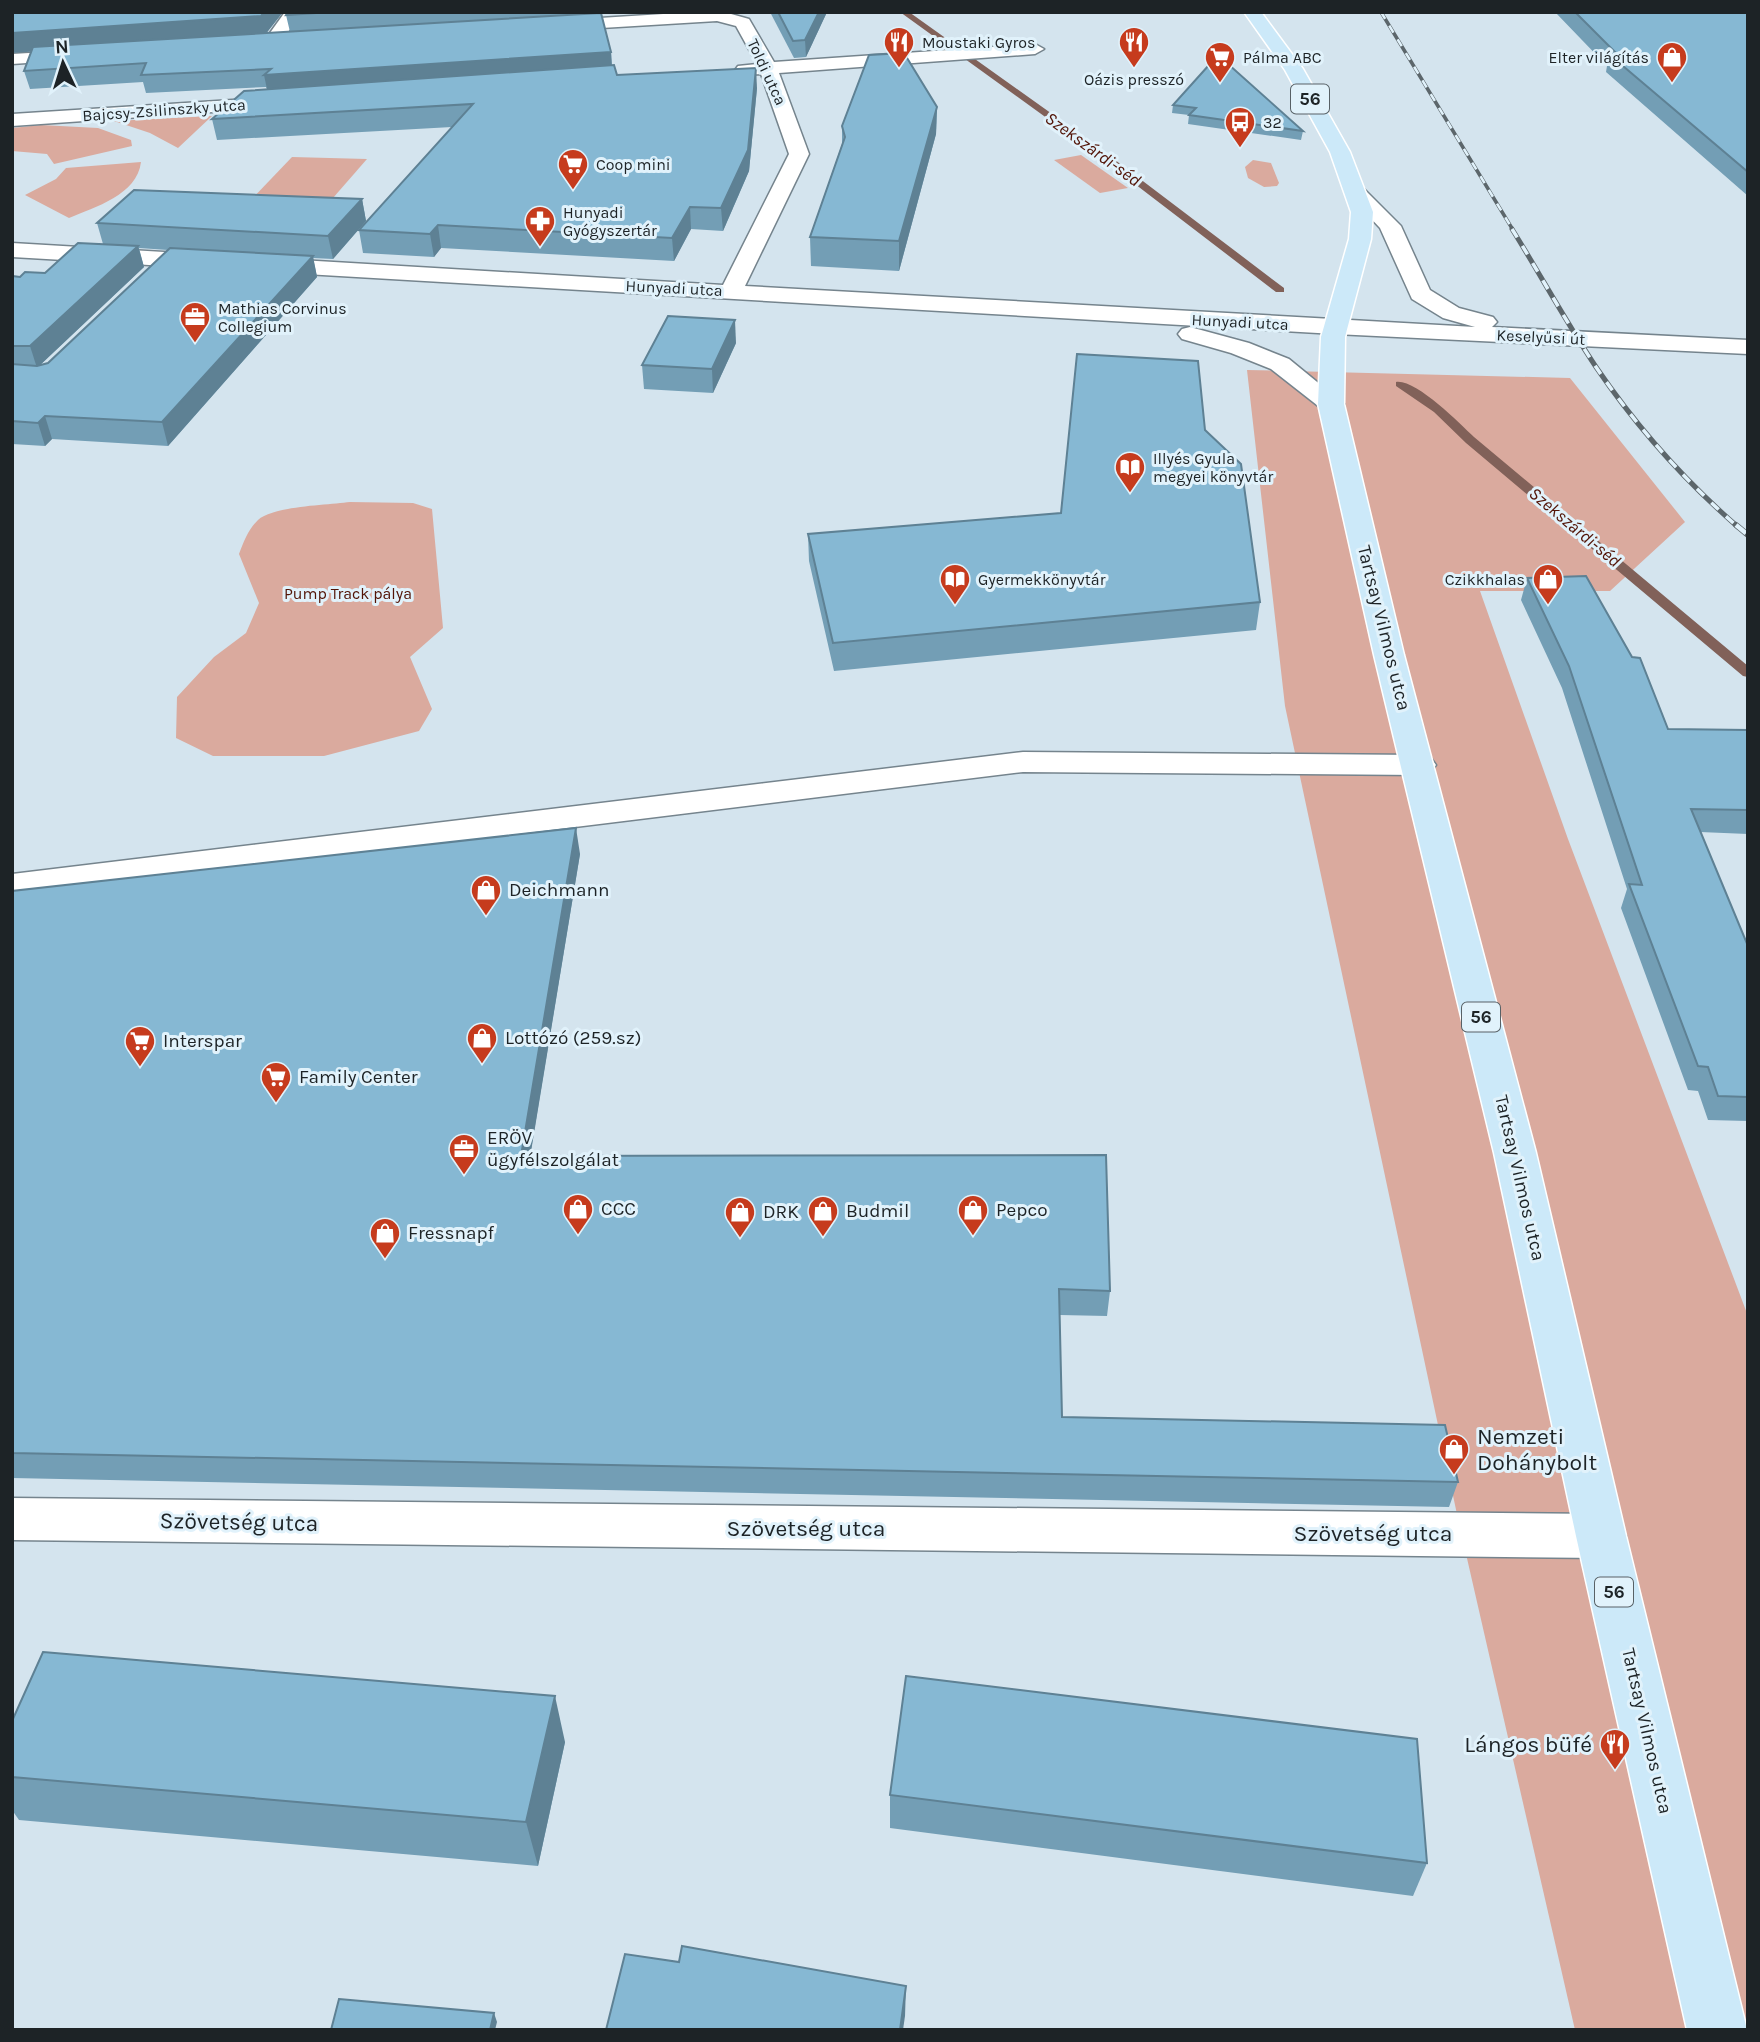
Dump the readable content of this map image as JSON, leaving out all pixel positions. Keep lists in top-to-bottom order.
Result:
{
  "streets": {
    "main road": ["56", "Tartsay Vilmos utca"],
    "street": [
      "Toldi utca",
      "Bajcsy-Zsilinszky utca",
      "Hunyadi utca",
      "Keselyűsi út",
      "Szövetség utca"
    ]
  },
  "crossings": [
    ["Toldi utca", "Hunyadi utca"],
    ["56", "Hunyadi utca"],
    ["56", "Keselyűsi út"],
    ["56", "Tartsay Vilmos utca"],
    ["Hunyadi utca", "Keselyűsi út"],
    ["Hunyadi utca", "Tartsay Vilmos utca"],
    ["Keselyűsi út", "Tartsay Vilmos utca"],
    ["Tartsay Vilmos utca", "Szövetség utca"]
  ],
  "water": ["Szekszárdi-séd"],
  "parks": ["Pump Track pálya"],
  "places": {
    "restaurant": ["Moustaki Gyros", "Oázis presszó", "Lángos büfé"],
    "supermarket": [
      "Pálma ABC",
      "Coop mini",
      "Interspar",
      "Family Center"
    ],
    "shop": [
      "Elter világítás",
      "Czikkhalas",
      "Deichmann",
      "Lottózó (259.sz)",
      "CCC",
      "Pepco",
      "Budmil",
      "DRK",
      "Fressnapf",
      "Nemzeti Dohánybolt"
    ],
    "bus stop": ["32"],
    "pharmacy": ["Hunyadi Gyógyszertár"],
    "office": ["Mathias Corvinus Collegium", "ERÖV ügyfélszolgálat"],
    "library": ["Illyés Gyula megyei könyvtár", "Gyermekkönyvtár"]
  },
  "north": "top"
}
